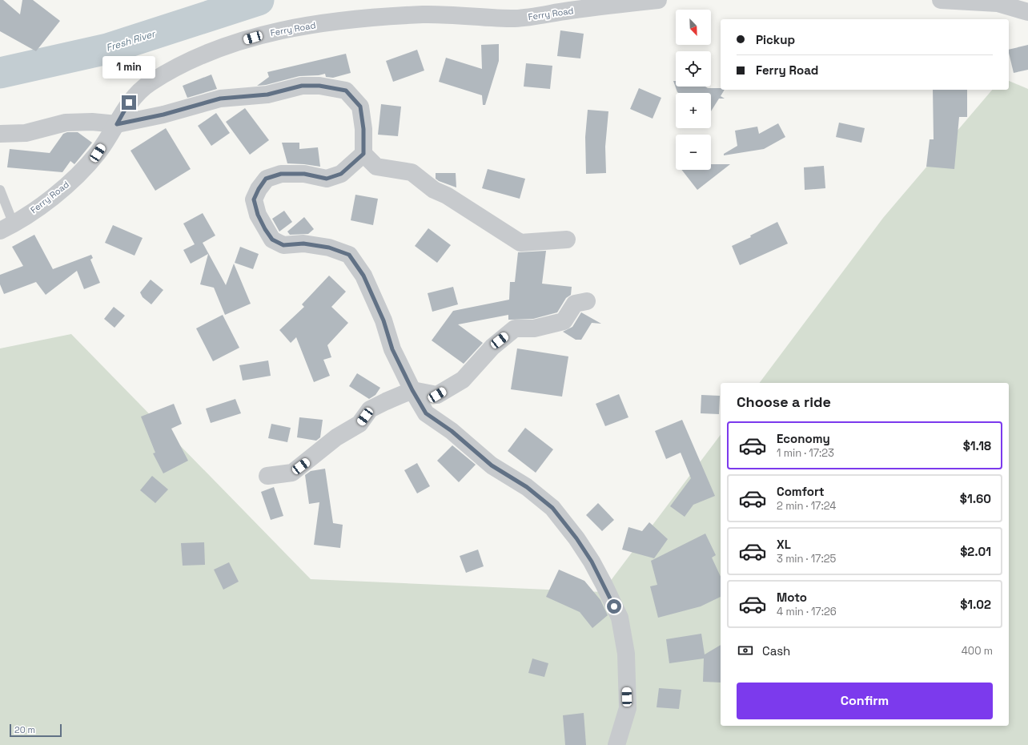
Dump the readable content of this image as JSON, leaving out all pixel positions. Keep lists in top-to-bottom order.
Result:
{
  "streets": {
    "street": ["Ferry Road"]
  },
  "water": ["Fresh River"],
  "scale_bar": "20 m",
  "north": "bottom right",
  "page": {
    "map_buttons": ["+", "−"],
    "banner": ["Pickup", "Ferry Road"],
    "bubble": "1 min",
    "heading": "Choose a ride",
    "list": [
      {
        "name": "Economy",
        "note": "1 min · 17:23",
        "value": "$1.18"
      },
      {
        "name": "Comfort",
        "note": "2 min · 17:24",
        "value": "$1.60"
      },
      {
        "name": "XL",
        "note": "3 min · 17:25",
        "value": "$2.01"
      },
      {
        "name": "Moto",
        "note": "4 min · 17:26",
        "value": "$1.02"
      }
    ],
    "pay": ["Cash", "400 m"],
    "buttons": "Confirm",
    "scale": "20 m"
  }
}
